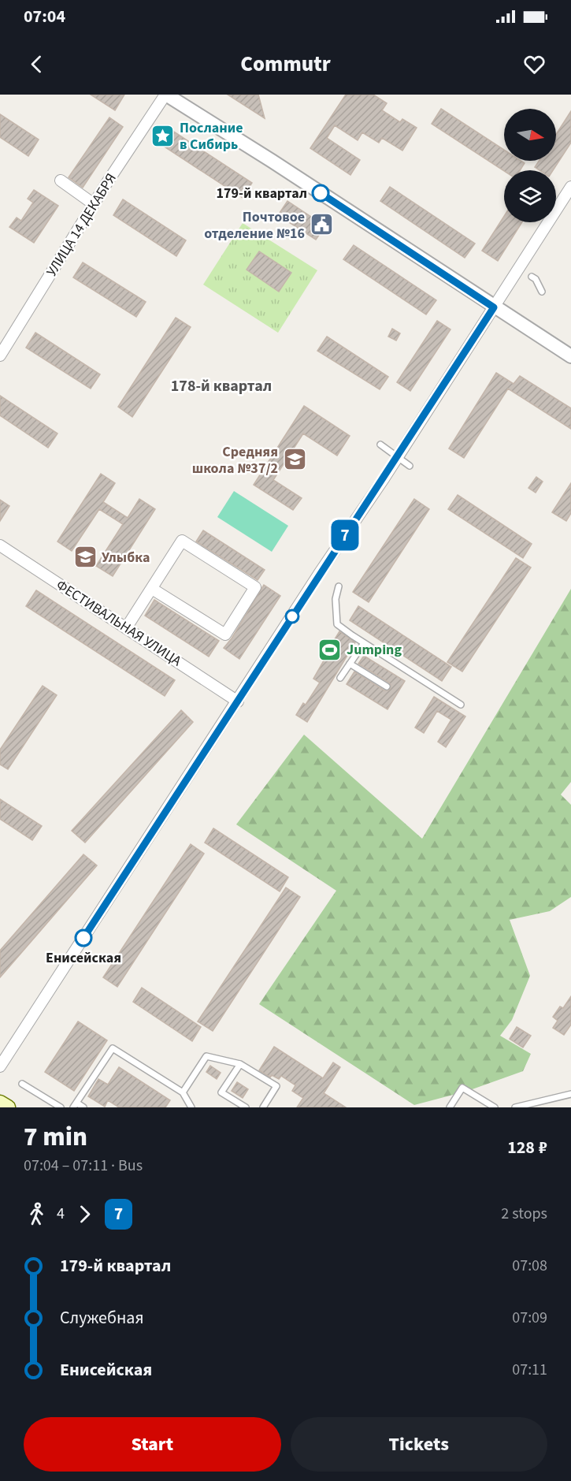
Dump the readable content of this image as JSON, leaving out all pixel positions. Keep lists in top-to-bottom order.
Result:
{
  "streets": {
    "street": ["УЛИЦА 14 ДЕКАБРЯ", "ФЕСТИВАЛЬНАЯ УЛИЦА"]
  },
  "districts": ["178-й квартал"],
  "places": {
    "place": ["Послание в Сибирь"],
    "other": ["179-й квартал", "Енисейская"],
    "public building": ["Почтовое отделение №16"],
    "school or university": ["Средняя школа №37/2", "Улыбка"],
    "sports": ["Jumping"]
  },
  "lines": ["bus line 7"],
  "north": "right",
  "page": {
    "status": "07:04",
    "header": "Commutr",
    "on_map": "7",
    "heading": ["7 min", "07:04 – 07:11 · Bus", "128 ₽"],
    "legs": ["4", "7", "2 stops"],
    "list": [
      {
        "name": "179-й квартал",
        "value": "07:08"
      },
      {
        "name": "Служебная",
        "value": "07:09"
      },
      {
        "name": "Енисейская",
        "value": "07:11"
      }
    ],
    "buttons": ["Start", "Tickets"]
  }
}
